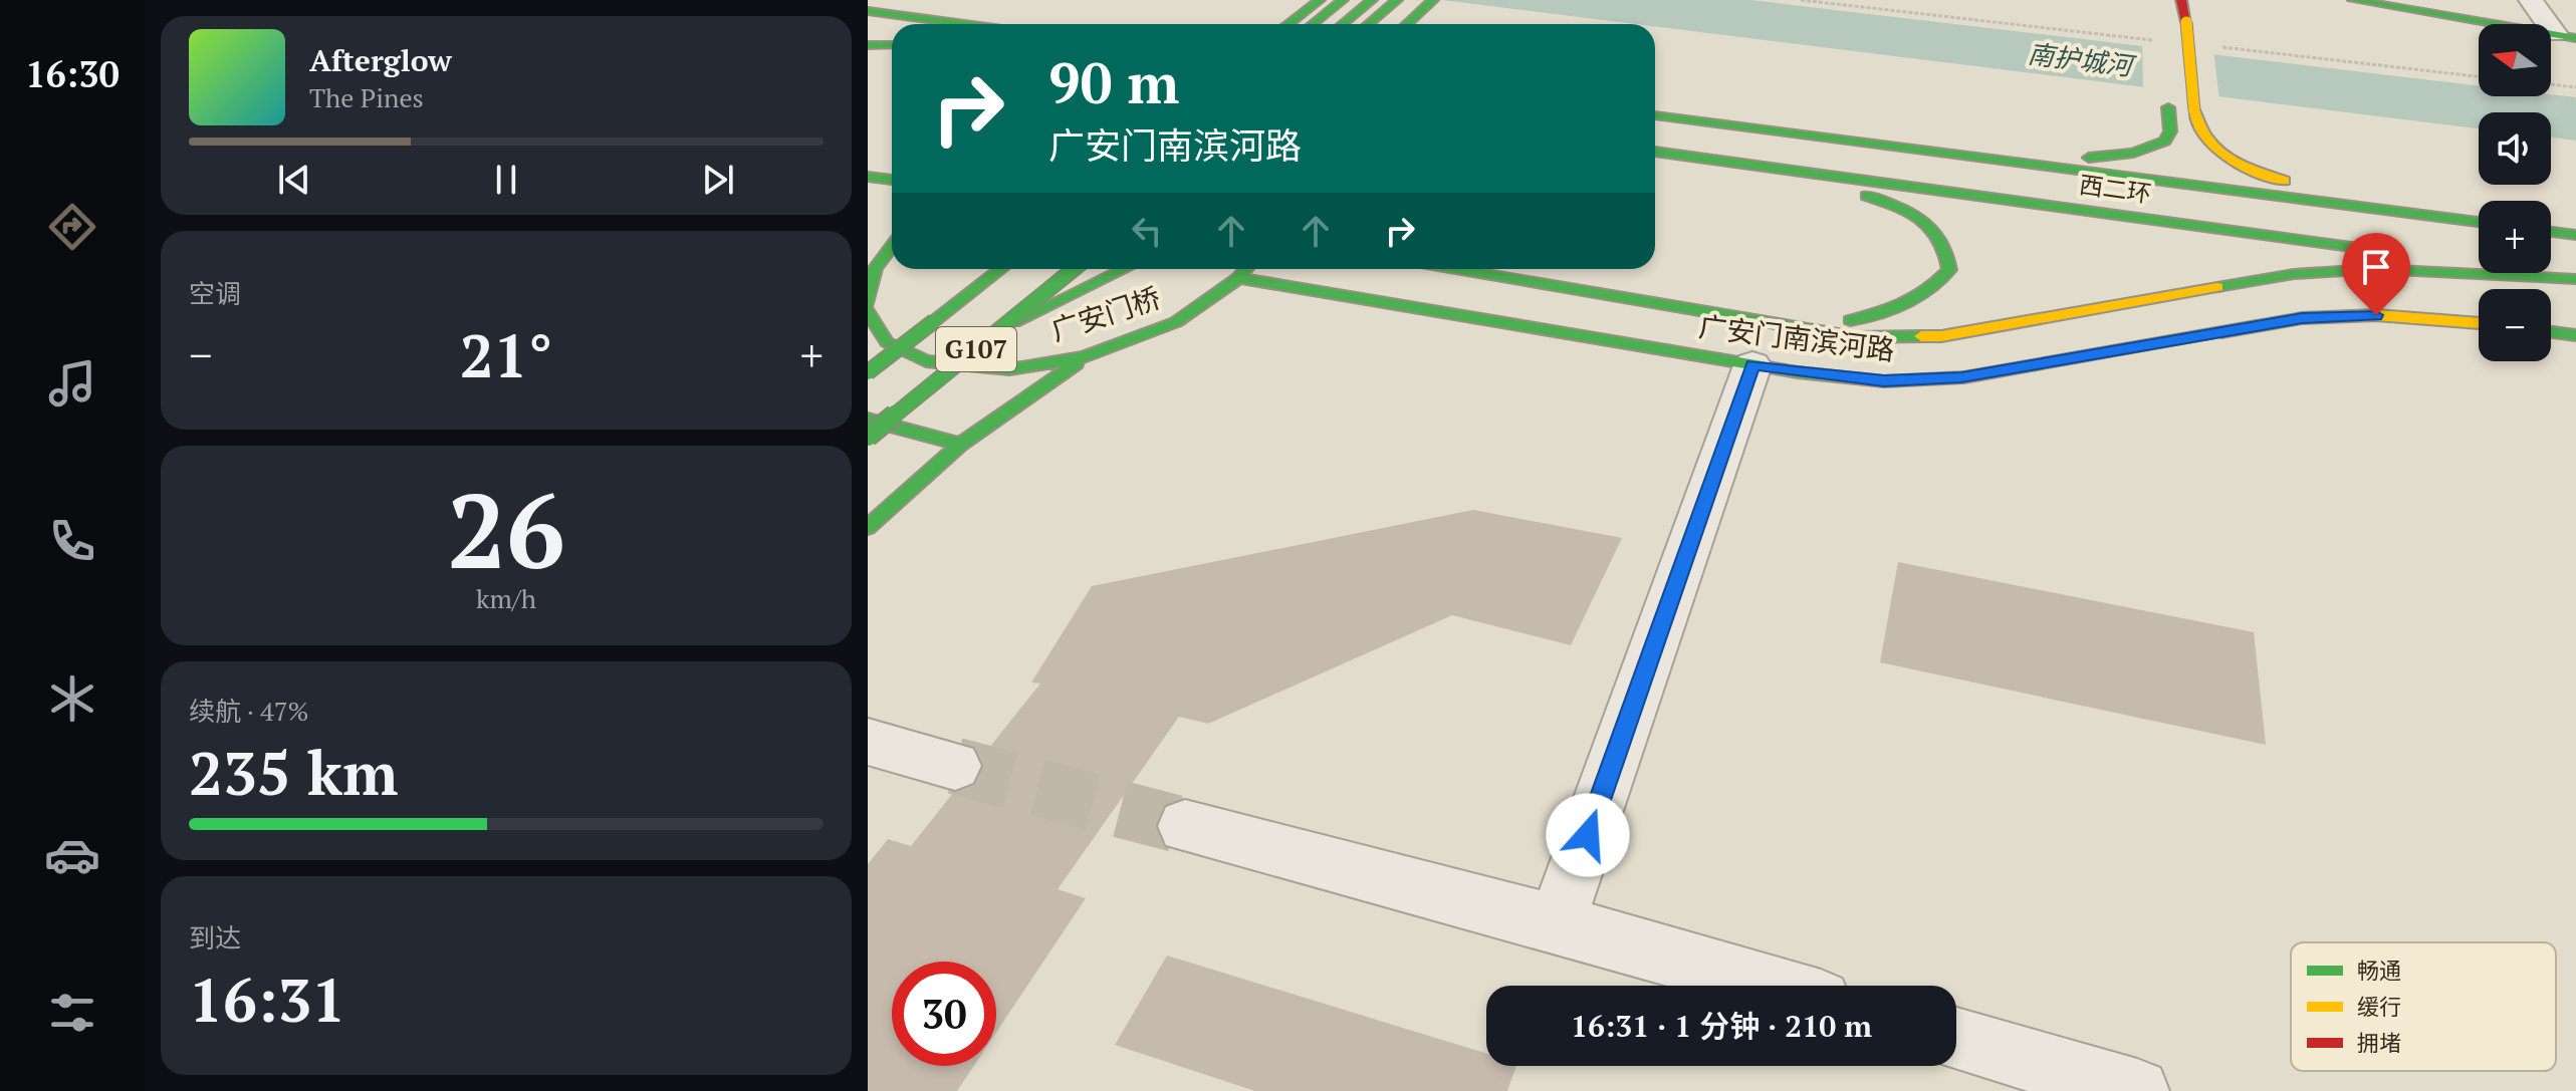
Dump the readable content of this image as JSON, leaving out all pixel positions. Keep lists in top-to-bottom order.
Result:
{
  "streets": {
    "main road": [
      "西二环",
      "广安门桥",
      "广安门南滨河路",
      "G107"
    ]
  },
  "crossings": [
    ["广安门桥", "广安门南滨河路"]
  ],
  "water": ["南护城河"],
  "legend": ["畅通", "缓行", "拥堵"],
  "north": "left",
  "page": {
    "tabs": "16:30",
    "map_buttons": ["+", "−"],
    "turn": ["90 m", "广安门南滨河路"],
    "song": ["Afterglow", "The Pines"],
    "tile": [
      "空调",
      ["26", "km/h"],
      ["续航 · 47%", "235 km"],
      ["到达", "16:31"]
    ],
    "heat": ["−", "21°", "+"],
    "limit": "30",
    "trip": "16:31 · 1 分钟 · 210 m"
  }
}
